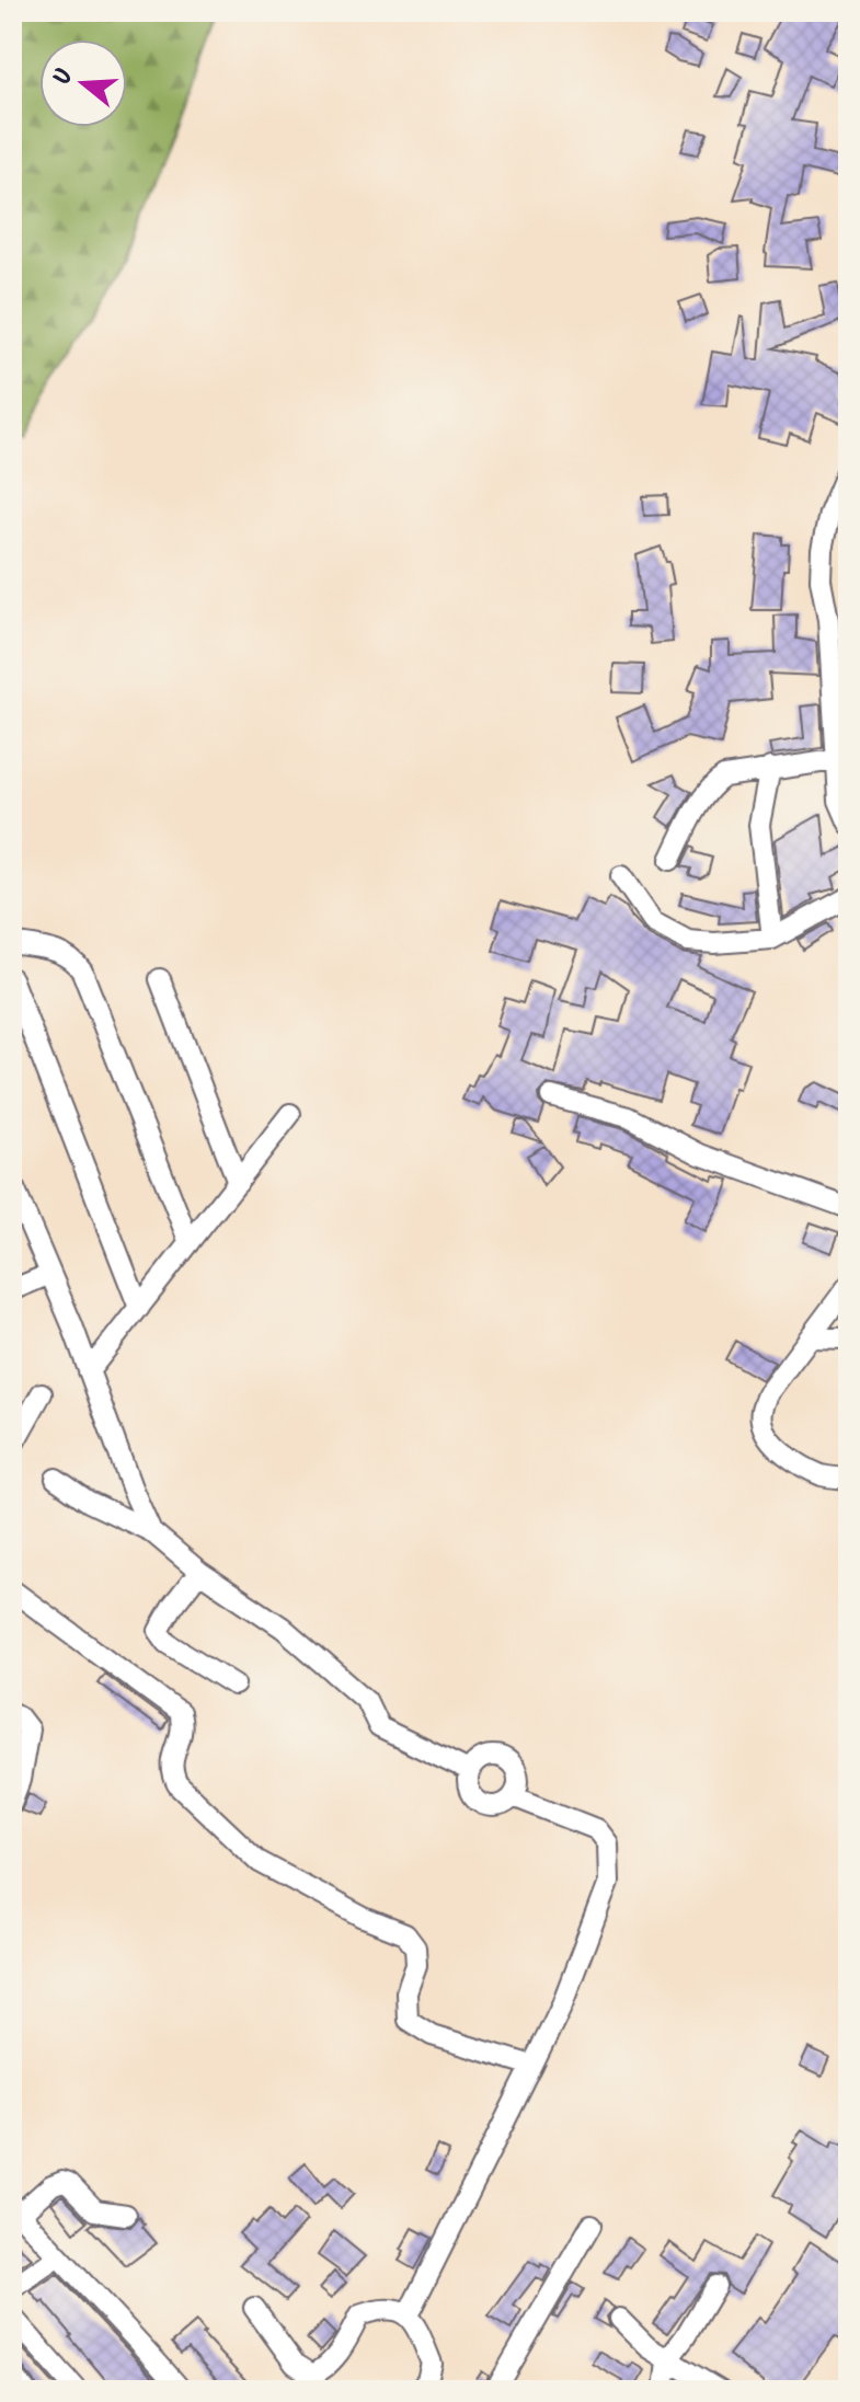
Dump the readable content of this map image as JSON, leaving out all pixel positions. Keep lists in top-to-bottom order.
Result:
{
  "north": "left"
}
